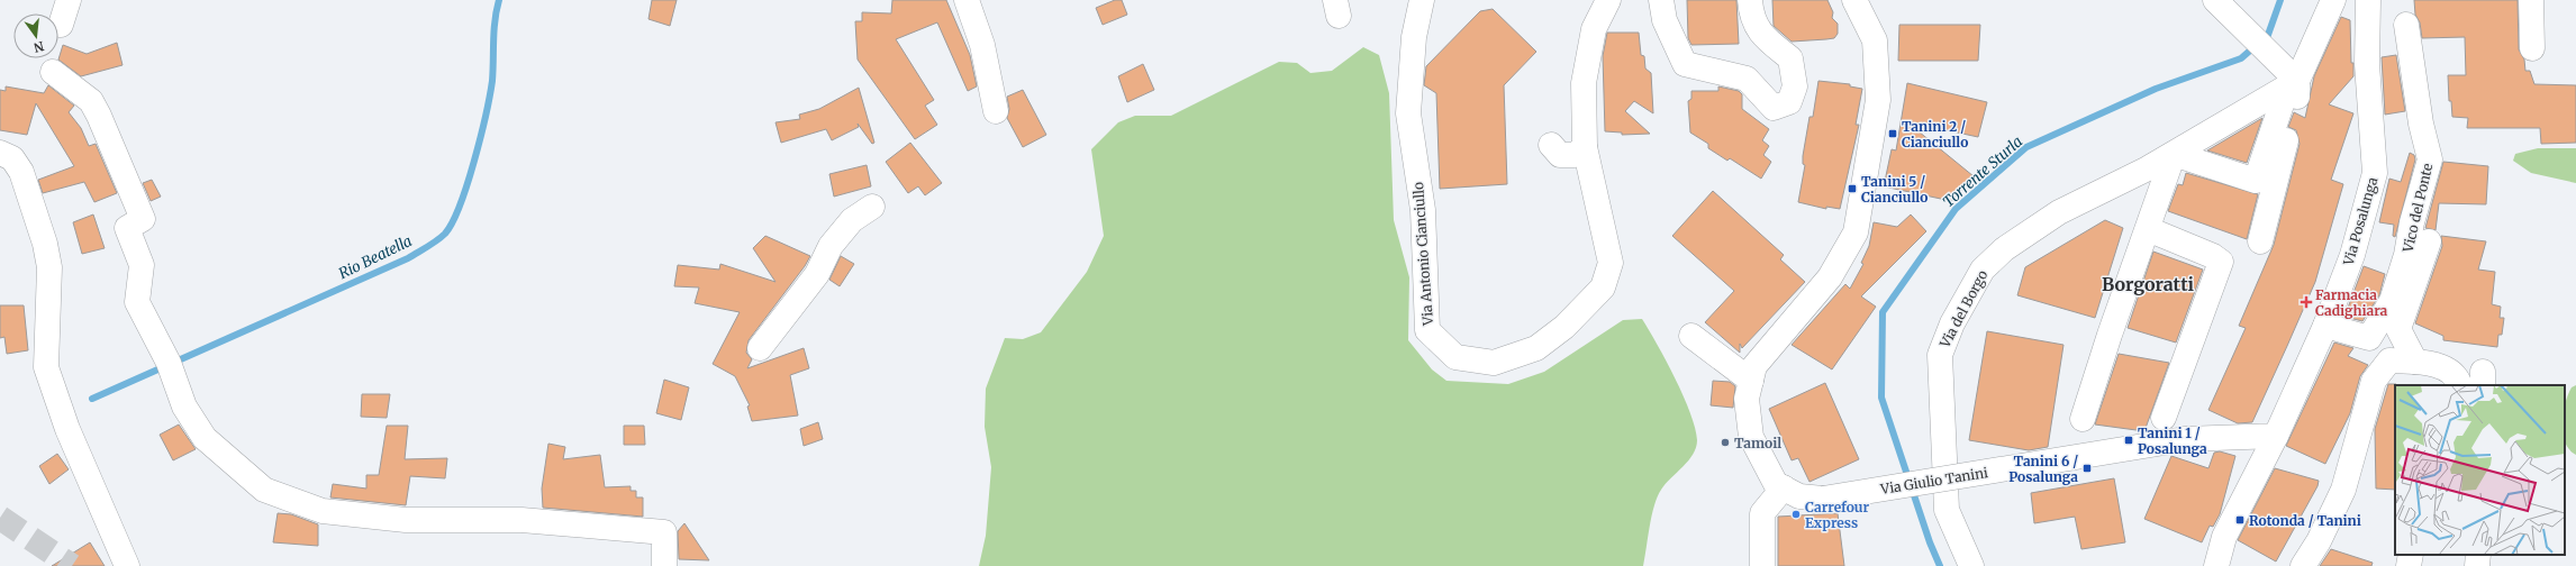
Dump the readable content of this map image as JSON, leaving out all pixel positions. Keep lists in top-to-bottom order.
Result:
{
  "streets": {
    "street": [
      "Vico del Ponte",
      "Via Posalunga",
      "Via Antonio Cianciullo",
      "Via del Borgo",
      "Via Giulio Tanini"
    ]
  },
  "crossings": [
    ["Vico del Ponte", "Via Posalunga"],
    ["Via Posalunga", "Via Giulio Tanini"]
  ],
  "districts": ["Borgoratti"],
  "water": ["Torrente Sturla", "Rio Beatella"],
  "places": {
    "transit": [
      "Tanini 2 / Cianciullo",
      "Tanini 5 / Cianciullo",
      "Tanini 1 / Posalunga",
      "Tanini 6 / Posalunga",
      "Rotonda / Tanini"
    ],
    "health": ["Farmacia Cadighiara"],
    "other": ["Tamoil", "Carrefour Express"]
  },
  "north": "bottom"
}
